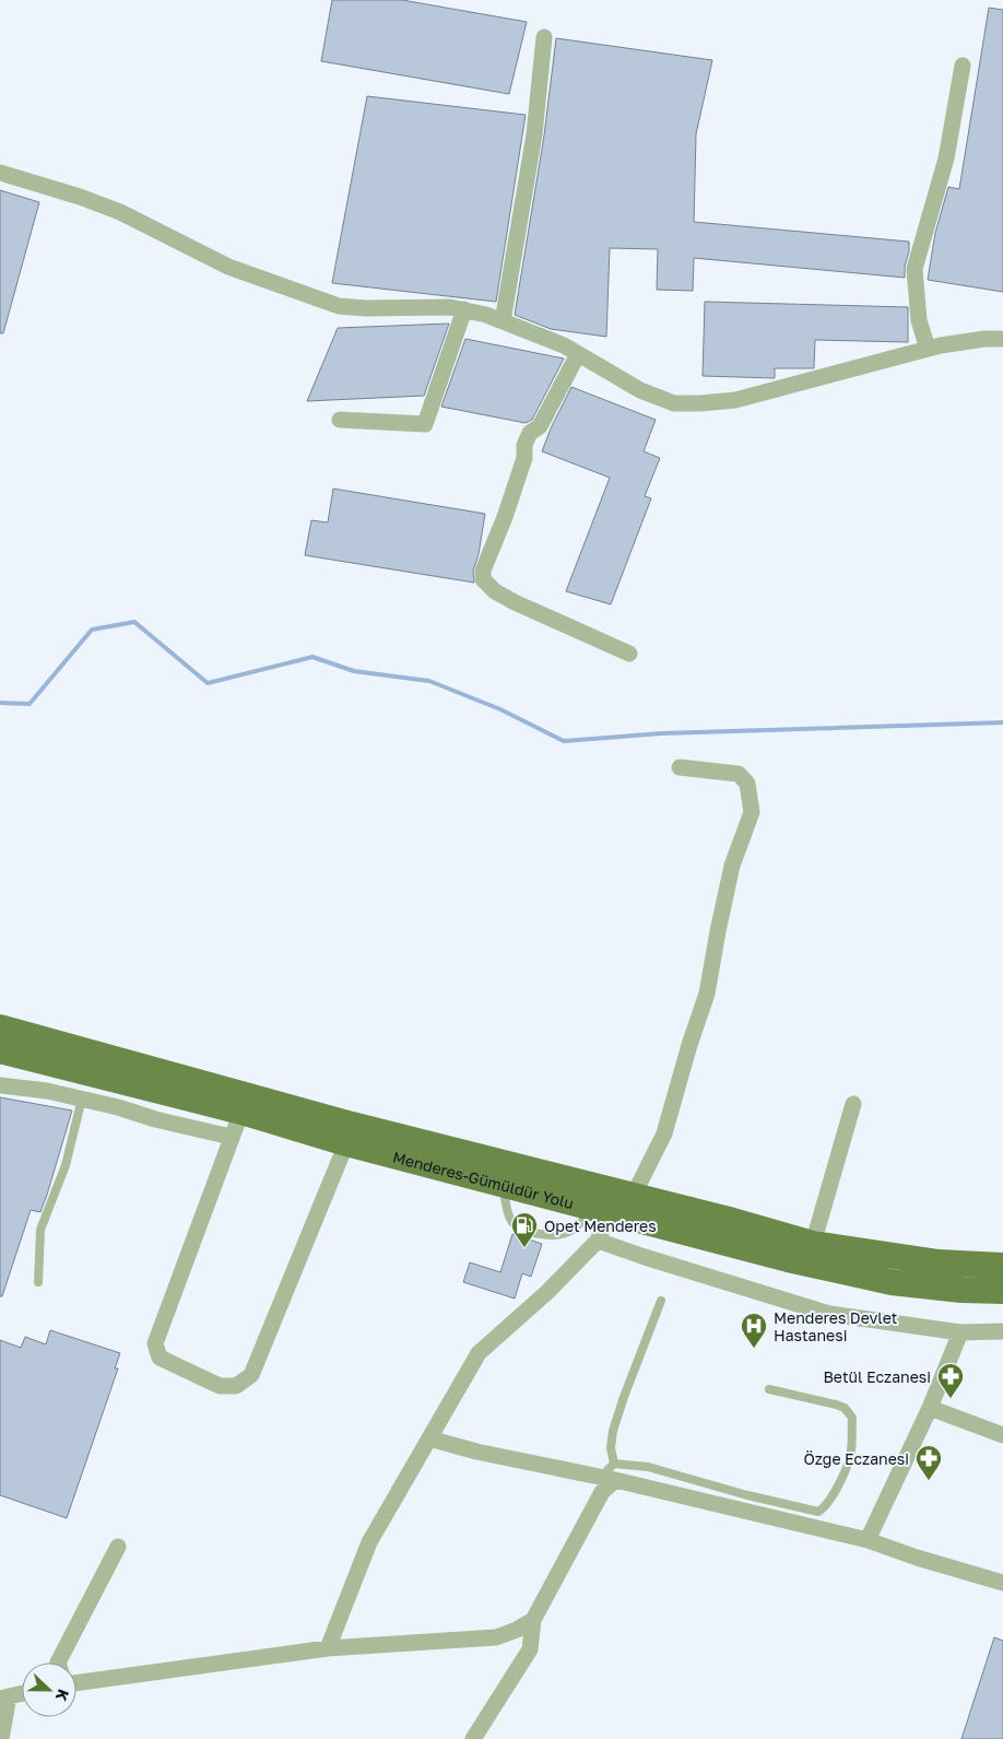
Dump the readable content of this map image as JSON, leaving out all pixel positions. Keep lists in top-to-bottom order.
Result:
{
  "streets": {
    "main road": ["Menderes-Gümüldür Yolu"]
  },
  "places": {
    "fuel station": ["Opet Menderes"],
    "hospital": ["Menderes Devlet Hastanesi"],
    "pharmacy": ["Betül Eczanesi", "Özge Eczanesi"]
  },
  "north": "right"
}
